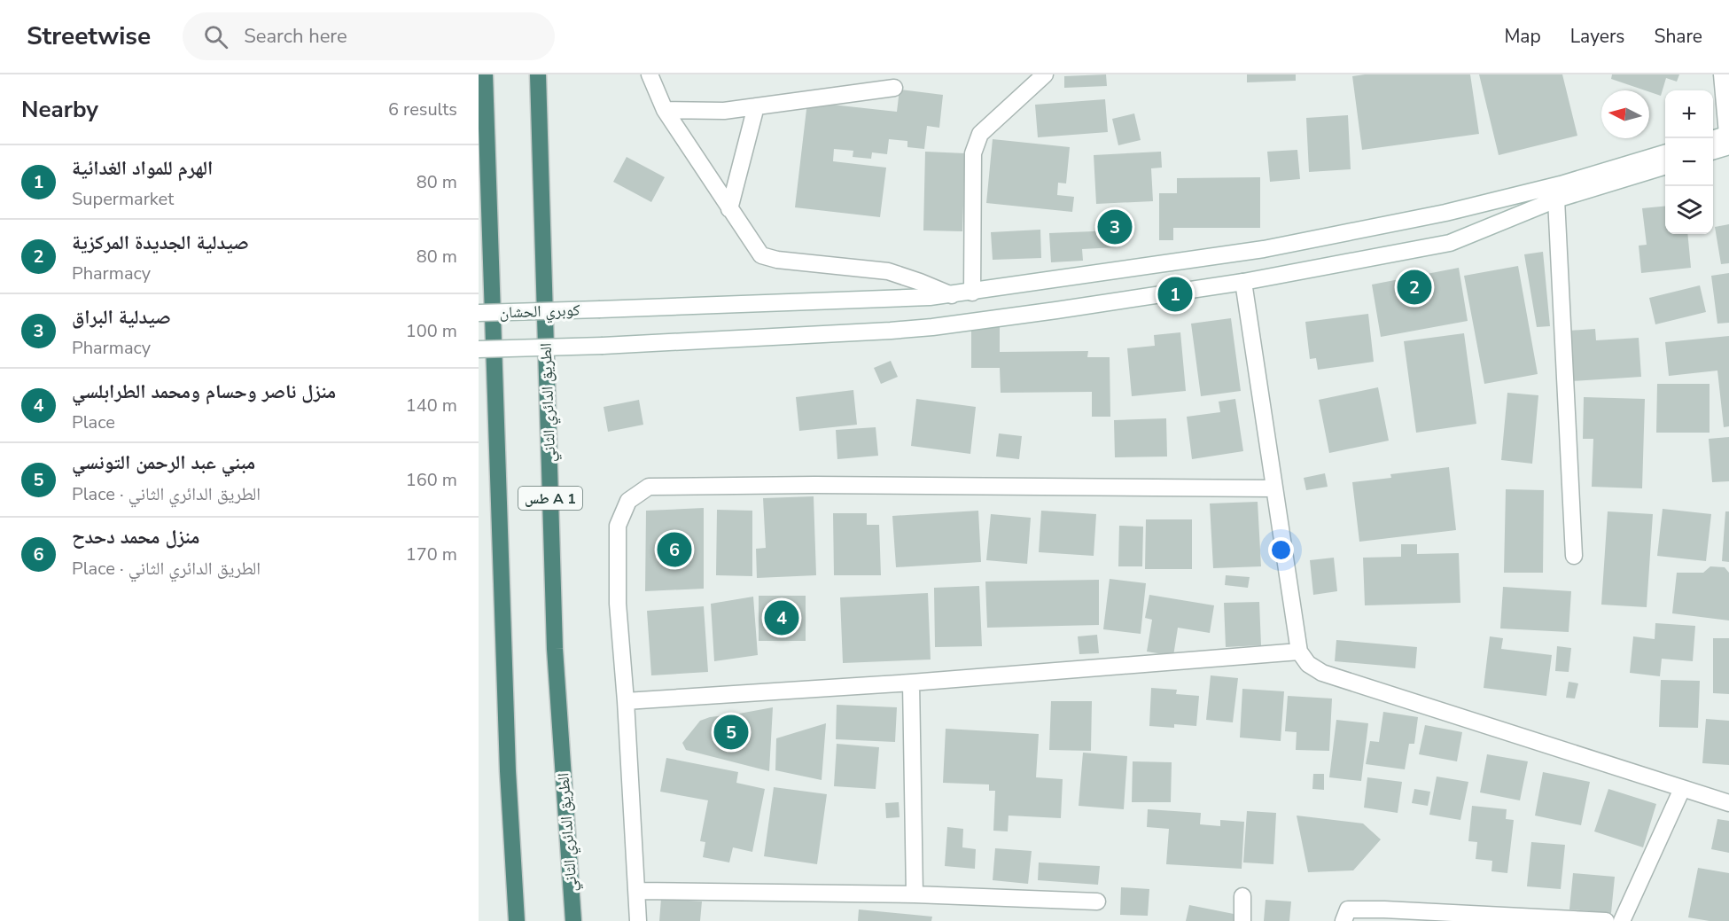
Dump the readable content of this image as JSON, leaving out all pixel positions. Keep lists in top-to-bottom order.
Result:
{
  "streets": {
    "highway": ["الطريق الدائري الثاني", "طس A 1"],
    "street": ["كوبري الحشان"]
  },
  "north": "left",
  "page": {
    "header": "Streetwise",
    "search": "Search here",
    "nav": ["Map", "Layers", "Share"],
    "heading": ["Nearby", "6 results"],
    "map_buttons": ["+", "−"],
    "list": [
      {
        "mark": "1",
        "name": "الهرم للمواد الغدائية",
        "note": "Supermarket",
        "value": "80 m"
      },
      {
        "mark": "2",
        "name": "صيدلية الجديدة المركزية",
        "note": "Pharmacy",
        "value": "80 m"
      },
      {
        "mark": "3",
        "name": "صيدلية البراق",
        "note": "Pharmacy",
        "value": "100 m"
      },
      {
        "mark": "4",
        "name": "منزل ناصر وحسام ومحمد الطرابلسي",
        "note": "Place",
        "value": "140 m"
      },
      {
        "mark": "5",
        "name": "مبني عبد الرحمن التونسي",
        "note": "Place · الطريق الدائري الثاني",
        "value": "160 m"
      },
      {
        "mark": "6",
        "name": "منزل محمد دحدح",
        "note": "Place · الطريق الدائري الثاني",
        "value": "170 m"
      }
    ],
    "pins": [
      "3",
      "2",
      "1",
      "6",
      "4",
      "5"
    ]
  }
}
